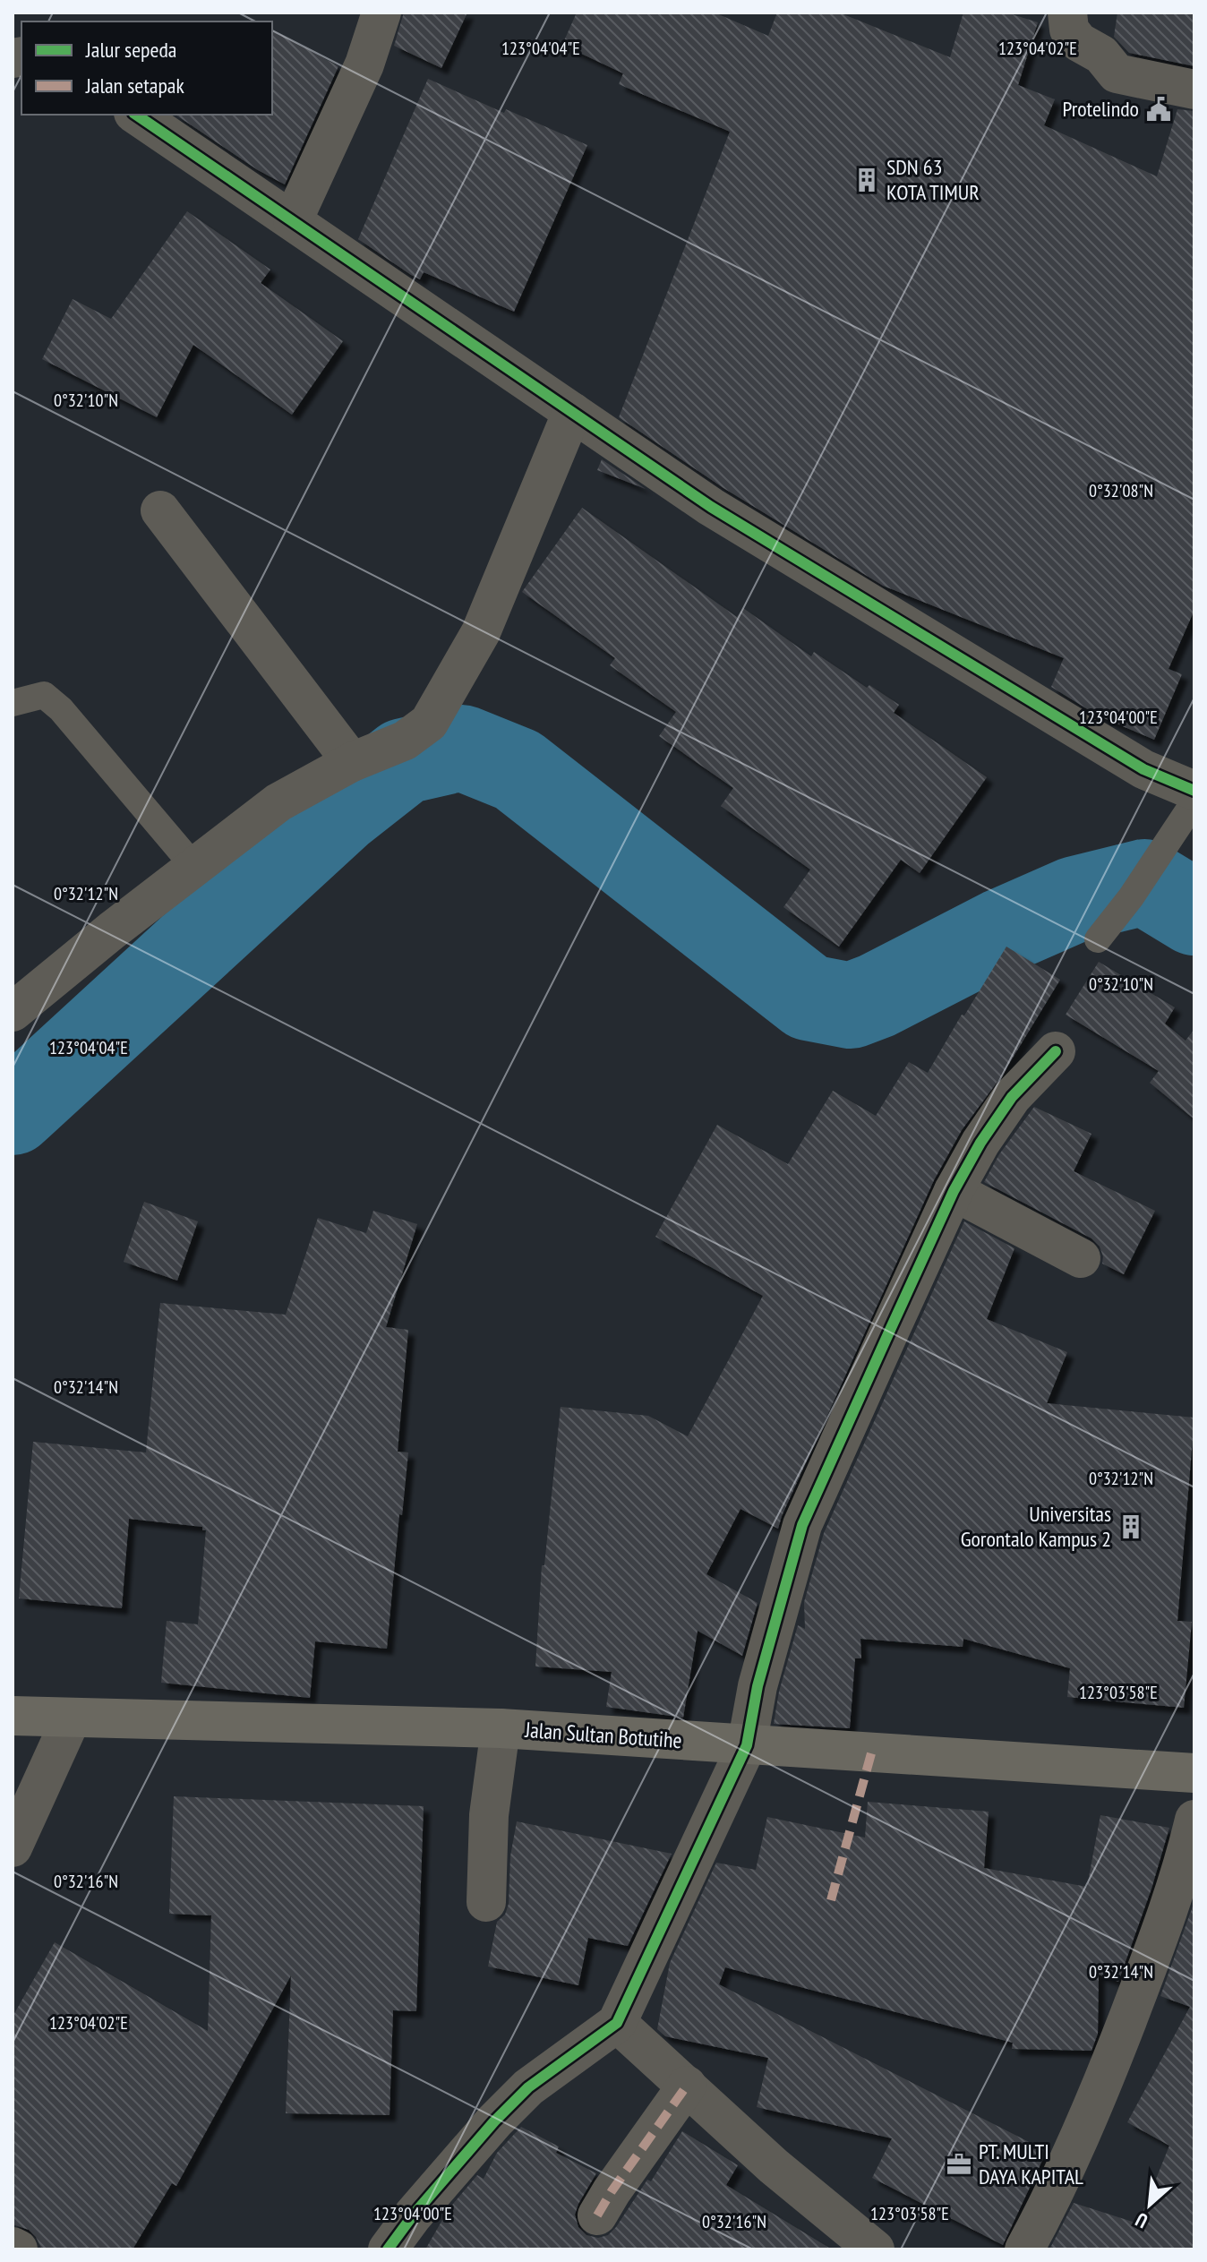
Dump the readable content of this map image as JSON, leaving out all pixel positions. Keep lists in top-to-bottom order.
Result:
{
  "streets": {
    "main road": ["Jalan Sultan Botutihe"]
  },
  "places": {
    "public building": ["Protelindo"],
    "building": ["SDN 63 KOTA TIMUR", "Universitas Gorontalo Kampus 2"],
    "office": ["PT. MULTI DAYA KAPITAL"]
  },
  "legend": ["Jalur sepeda", "Jalan setapak"],
  "north": "bottom left",
  "coordinates": [
    "123°04'04\"E",
    "123°04'02\"E",
    "0°32'10\"N",
    "0°32'08\"N",
    "123°04'00\"E",
    "0°32'12\"N",
    "0°32'14\"N",
    "123°03'58\"E",
    "0°32'16\"N"
  ]
}
